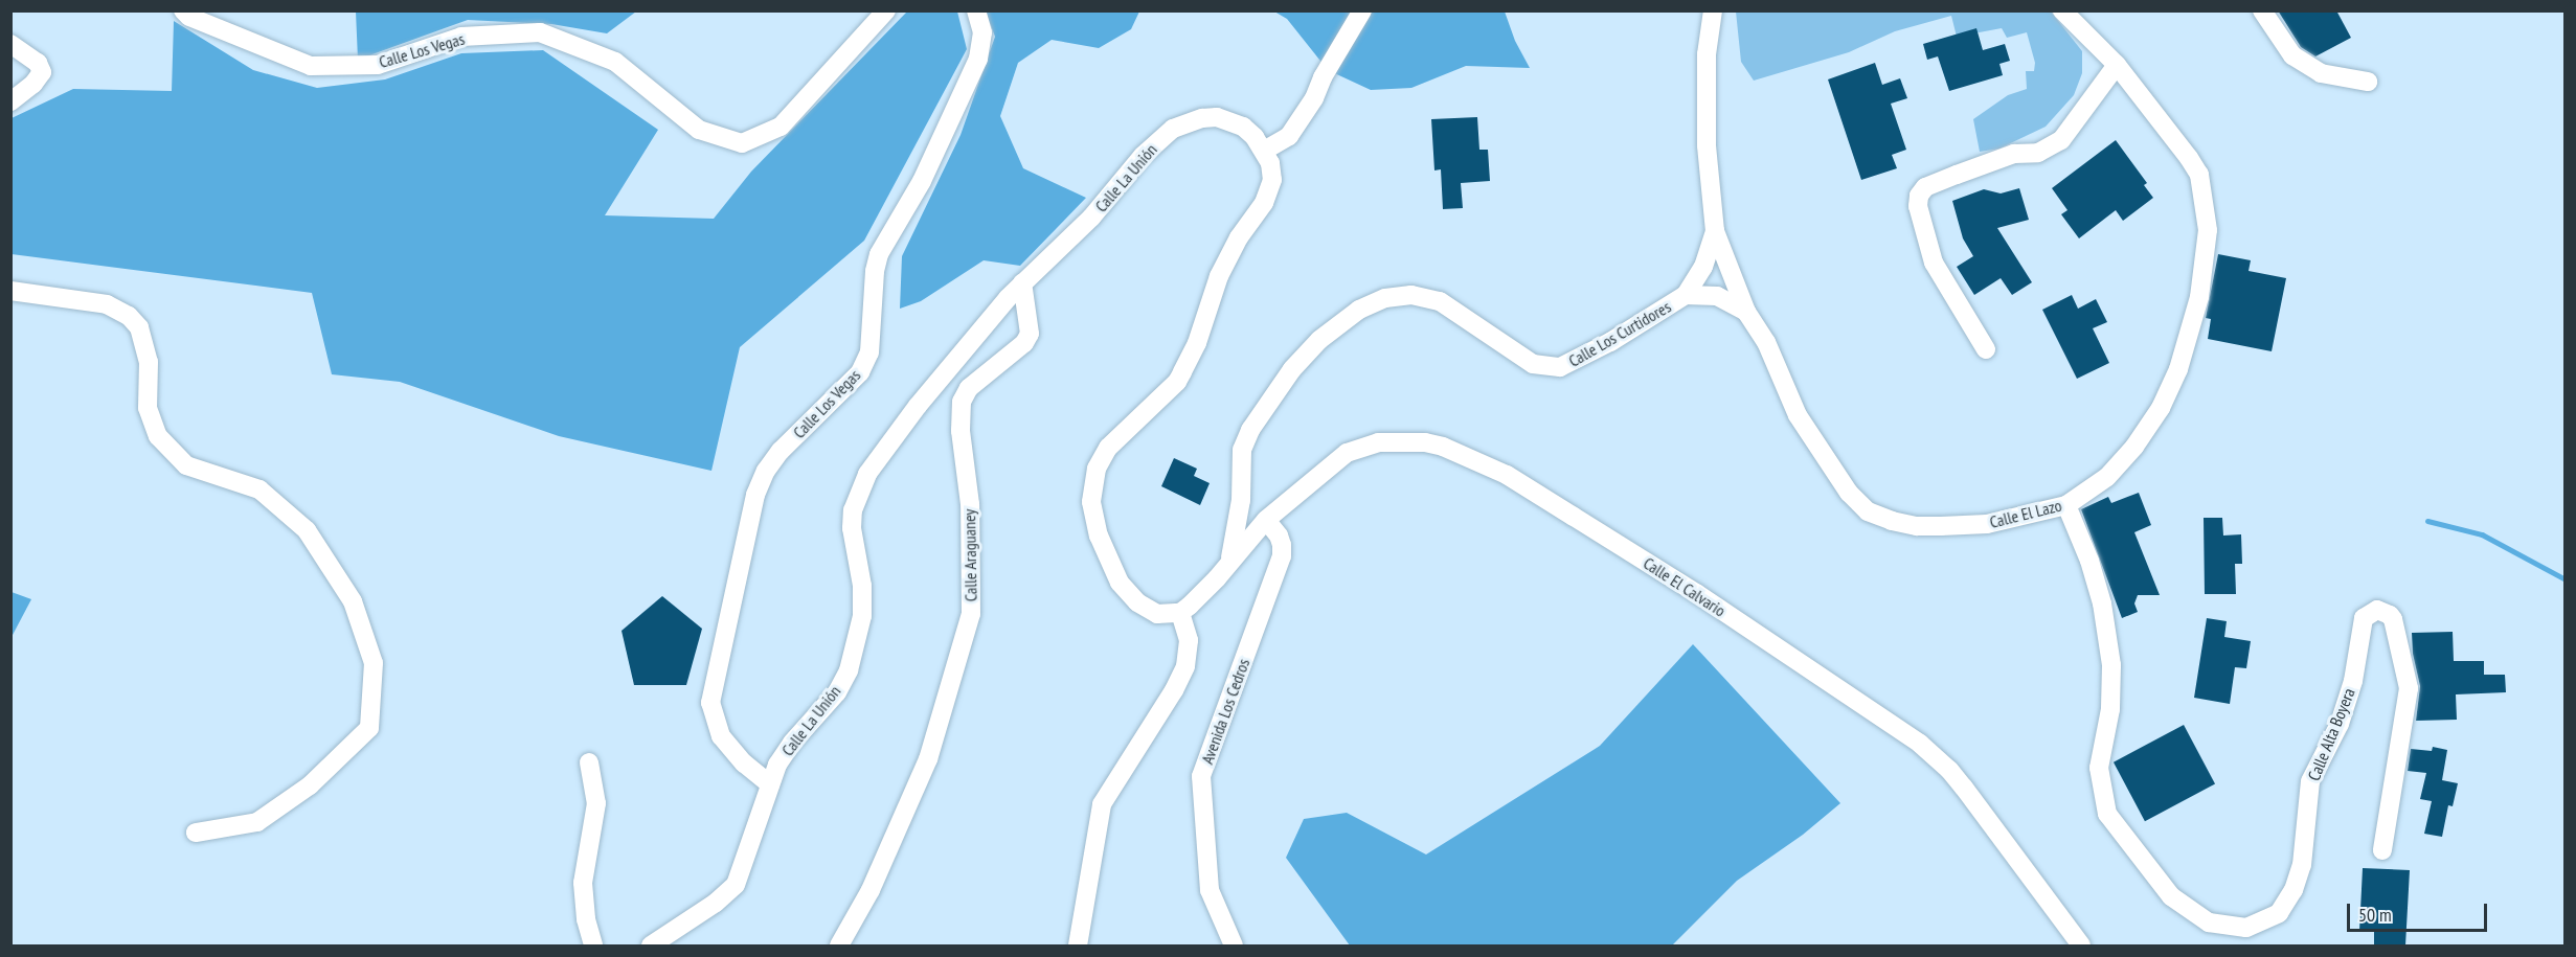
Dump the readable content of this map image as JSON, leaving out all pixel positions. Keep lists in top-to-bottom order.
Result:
{
  "streets": {
    "street": [
      "Calle Los Vegas",
      "Calle La Unión",
      "Calle Los Curtidores",
      "Calle El Lazo",
      "Calle Araguaney",
      "Calle El Calvario",
      "Avenida Los Cedros",
      "Calle Alta Boyera"
    ]
  },
  "crossings": [
    ["Calle Los Vegas", "Calle La Unión"],
    ["Calle La Unión", "Calle Araguaney"],
    ["Calle Los Curtidores", "Calle El Lazo"],
    ["Calle Los Curtidores", "Calle El Calvario"],
    ["Calle El Lazo", "Calle Alta Boyera"],
    ["Calle El Calvario", "Avenida Los Cedros"]
  ],
  "scale_bar": "50 m"
}
